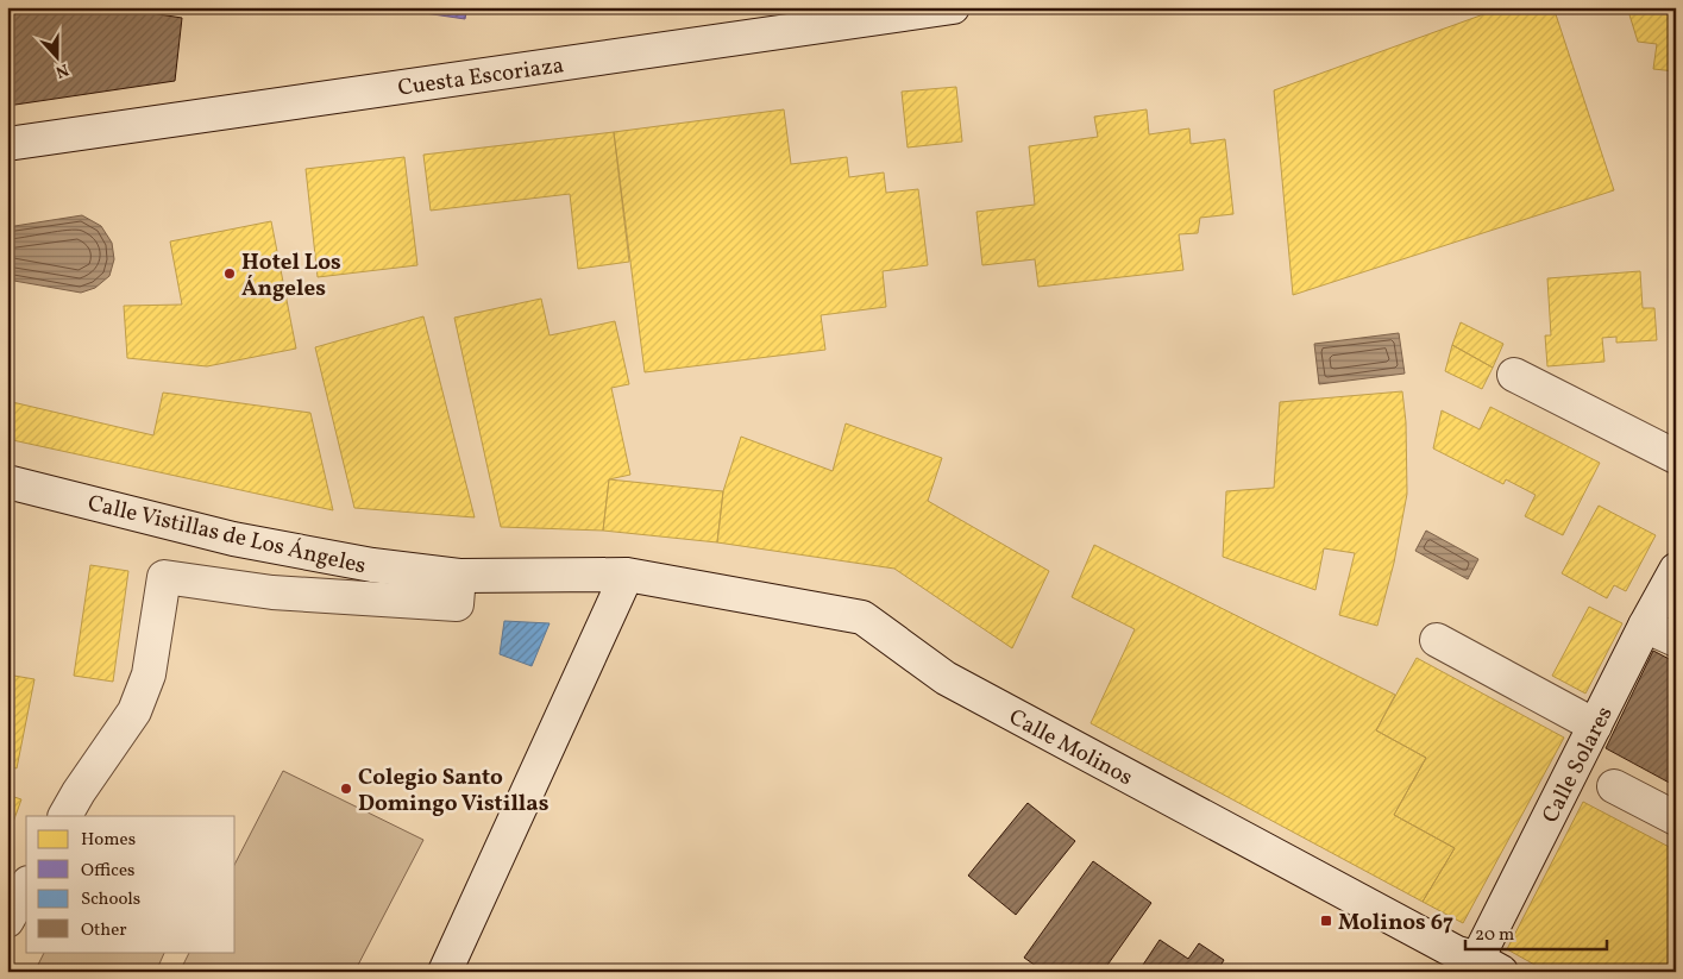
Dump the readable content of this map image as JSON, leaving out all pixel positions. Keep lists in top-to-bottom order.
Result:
{
  "streets": {
    "main road": [
      "Cuesta Escoriaza",
      "Calle Vistillas de Los Ángeles",
      "Calle Molinos",
      "Calle Solares"
    ]
  },
  "crossings": [
    ["Calle Vistillas de Los Ángeles", "Calle Molinos"],
    ["Calle Molinos", "Calle Solares"]
  ],
  "places": {
    "other": ["Hotel Los Ángeles", "Colegio Santo Domingo Vistillas"],
    "transit": ["Molinos 67"]
  },
  "legend": [
    "Homes",
    "Offices",
    "Schools",
    "Other"
  ],
  "scale_bar": "20 m",
  "north": "bottom"
}
